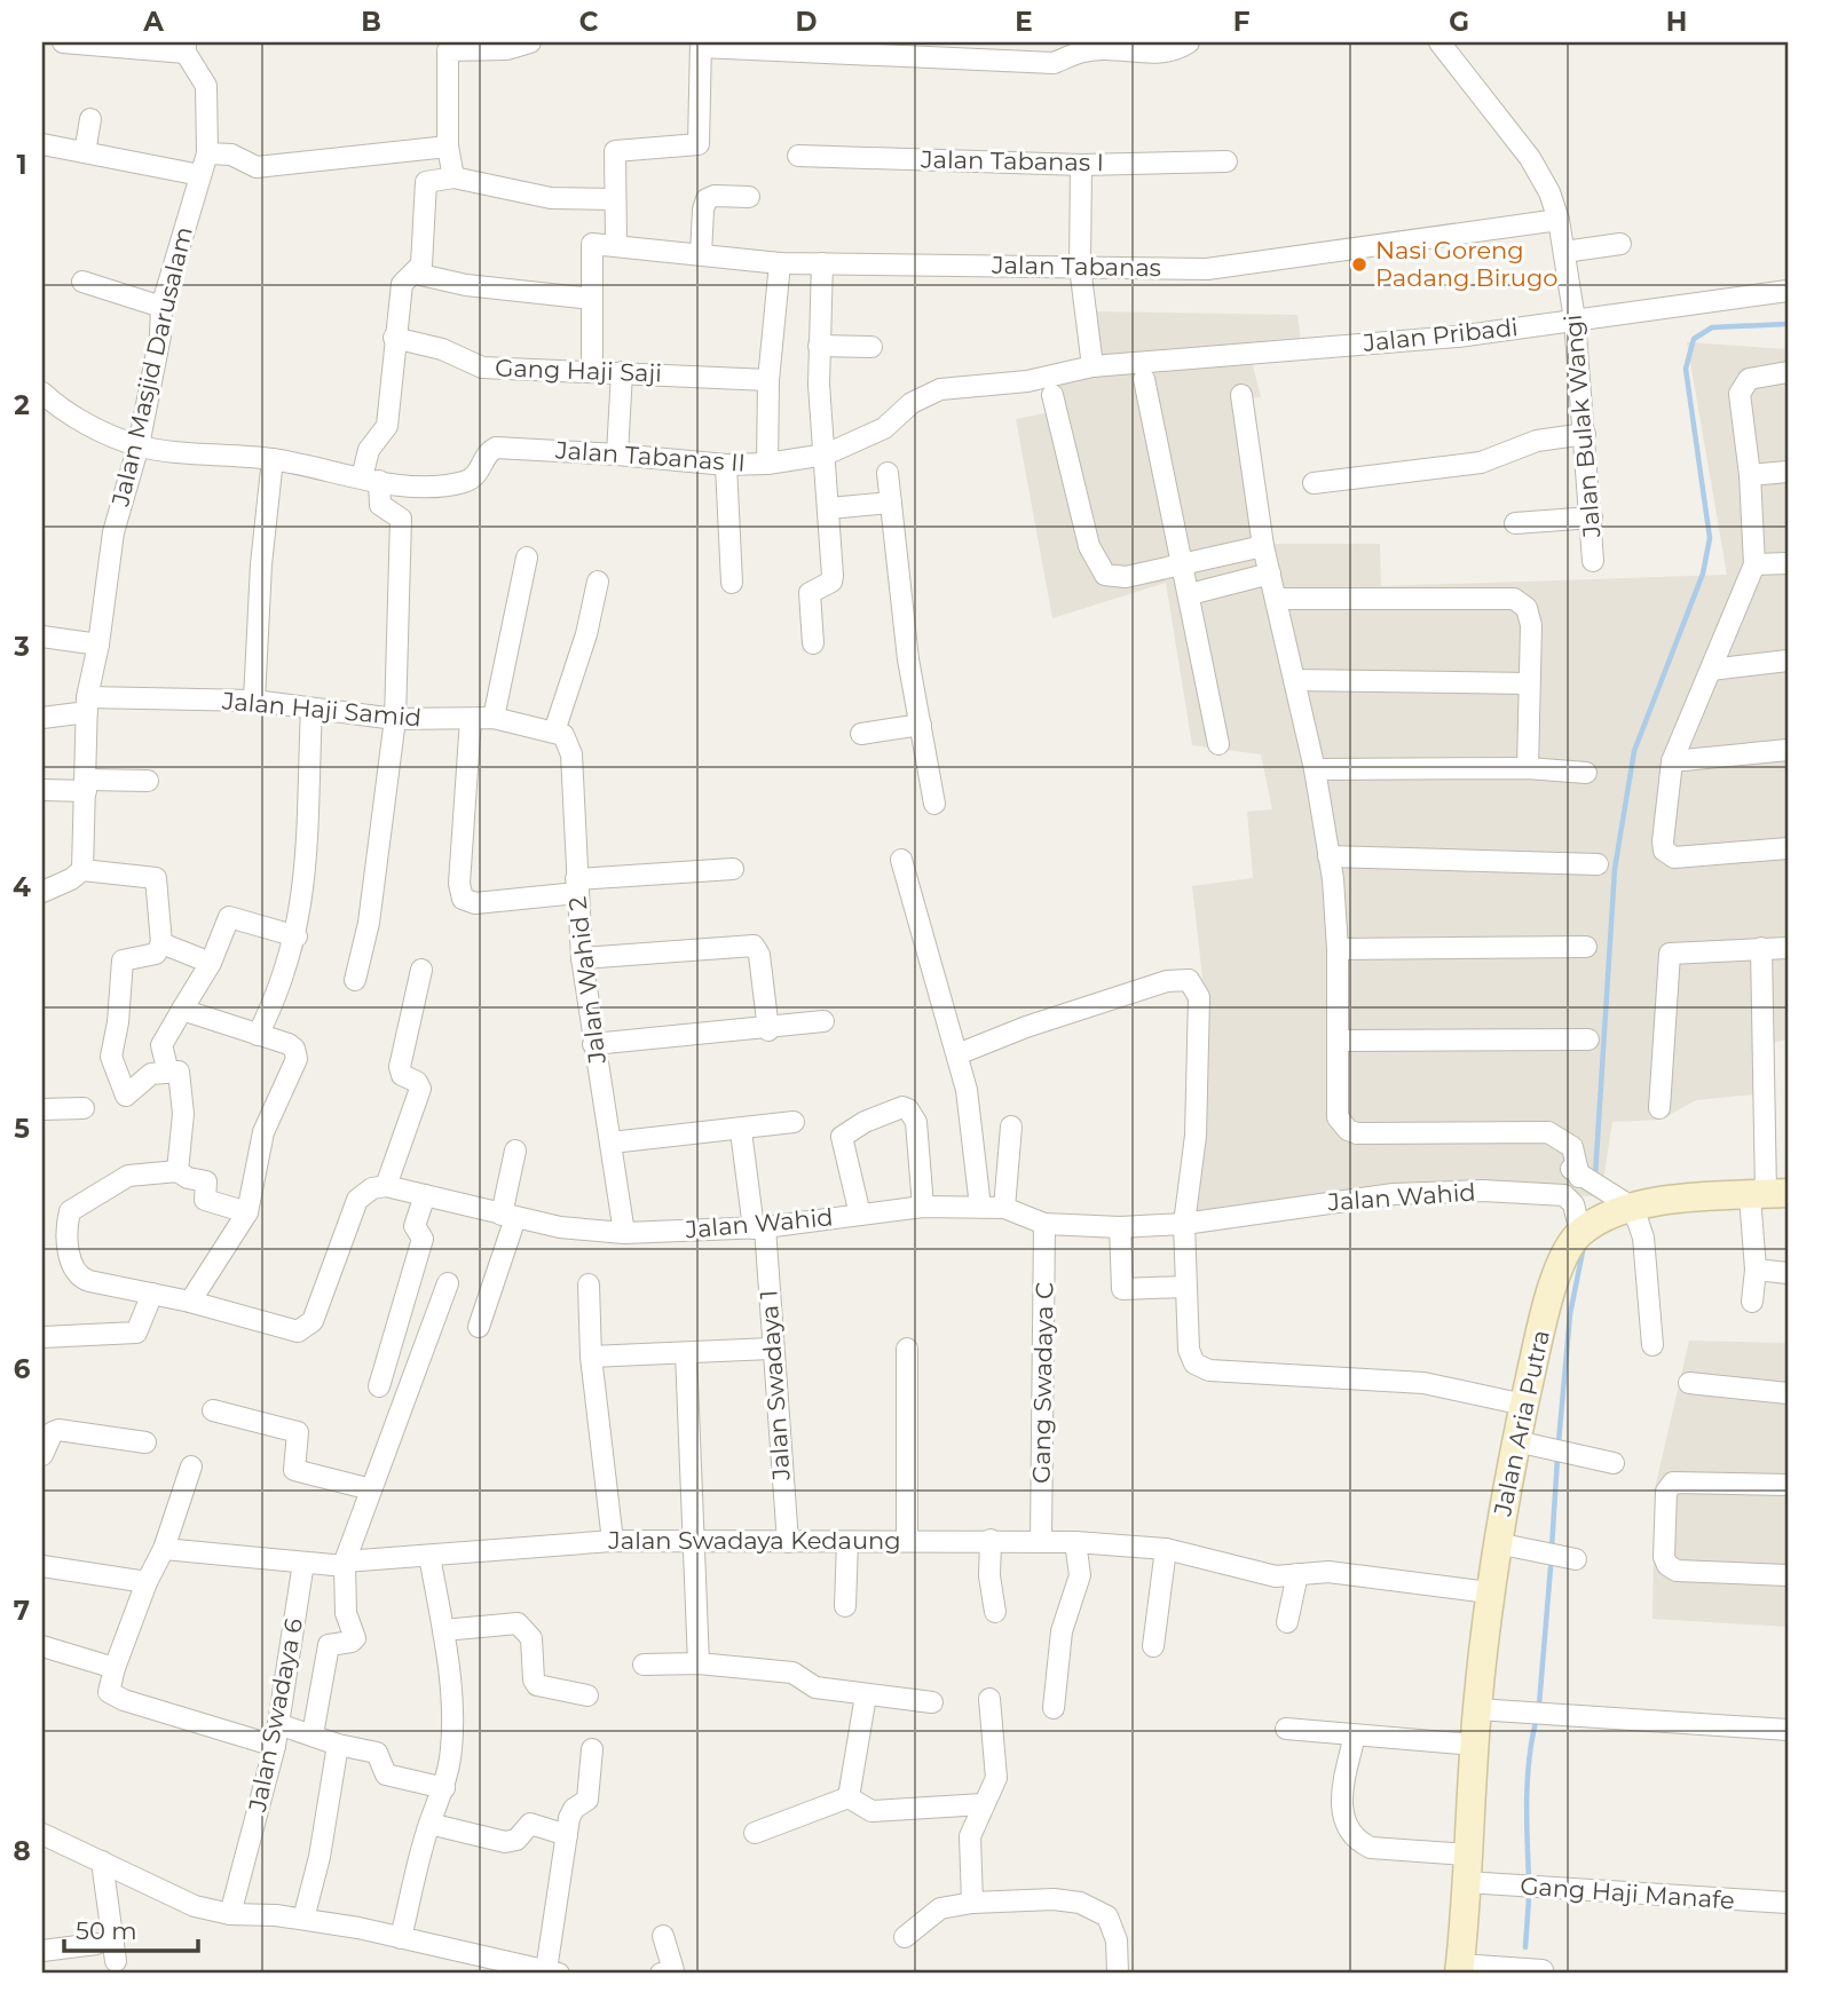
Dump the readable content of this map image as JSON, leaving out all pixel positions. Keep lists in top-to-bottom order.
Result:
{
  "streets": {
    "main road": ["Jalan Aria Putra"],
    "street": [
      "Jalan Tabanas I",
      "Jalan Tabanas",
      "Jalan Pribadi",
      "Jalan Masjid Darusalam",
      "Gang Haji Saji",
      "Jalan Bulak Wangi",
      "Jalan Tabanas II",
      "Jalan Haji Samid",
      "Jalan Wahid 2",
      "Jalan Wahid",
      "Gang Swadaya C",
      "Jalan Swadaya 1",
      "Jalan Swadaya Kedaung",
      "Jalan Swadaya 6",
      "Gang Haji Manafe"
    ]
  },
  "crossings": [
    ["Jalan Tabanas", "Gang Haji Saji"],
    ["Jalan Tabanas", "Jalan Bulak Wangi"],
    ["Jalan Pribadi", "Jalan Bulak Wangi"],
    ["Jalan Pribadi", "Jalan Tabanas II"],
    ["Jalan Masjid Darusalam", "Jalan Haji Samid"],
    ["Jalan Haji Samid", "Jalan Wahid 2"],
    ["Jalan Wahid 2", "Jalan Wahid"],
    ["Jalan Wahid", "Gang Swadaya C"],
    ["Jalan Wahid", "Jalan Swadaya 1"],
    ["Jalan Wahid", "Jalan Aria Putra"],
    ["Gang Swadaya C", "Jalan Swadaya Kedaung"],
    ["Jalan Swadaya 1", "Jalan Swadaya Kedaung"],
    ["Jalan Aria Putra", "Jalan Swadaya Kedaung"],
    ["Jalan Aria Putra", "Gang Haji Manafe"],
    ["Jalan Swadaya Kedaung", "Jalan Swadaya 6"]
  ],
  "places": ["Nasi Goreng Padang Birugo"],
  "scale_bar": "50 m",
  "grid": {
    "columns": [
      "A",
      "B",
      "C",
      "D",
      "E",
      "F",
      "G",
      "H"
    ],
    "rows": [
      "1",
      "2",
      "3",
      "4",
      "5",
      "6",
      "7",
      "8"
    ]
  }
}
